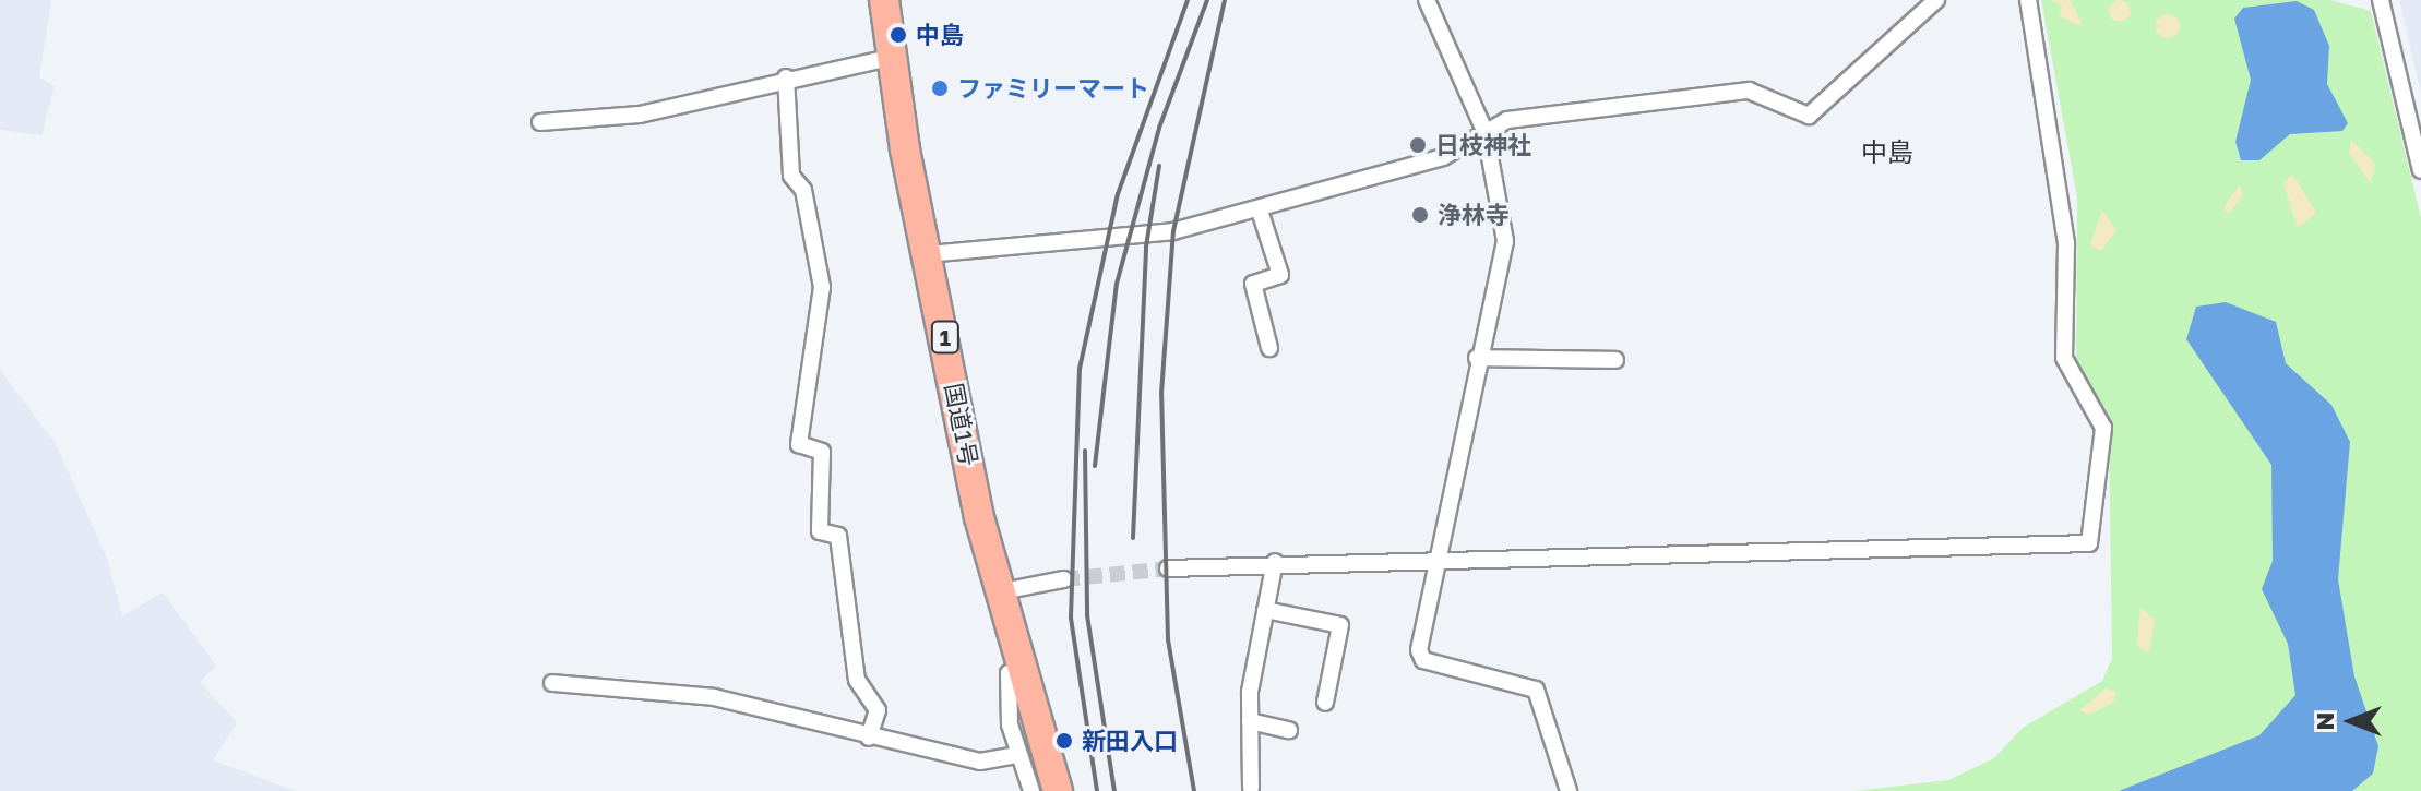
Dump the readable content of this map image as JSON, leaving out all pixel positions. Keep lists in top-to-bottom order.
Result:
{
  "streets": {
    "highway": ["1", "国道1号"]
  },
  "districts": ["中島"],
  "places": [
    "中島",
    "ファミリーマート",
    "日枝神社",
    "浄林寺",
    "新田入口"
  ],
  "north": "left"
}
